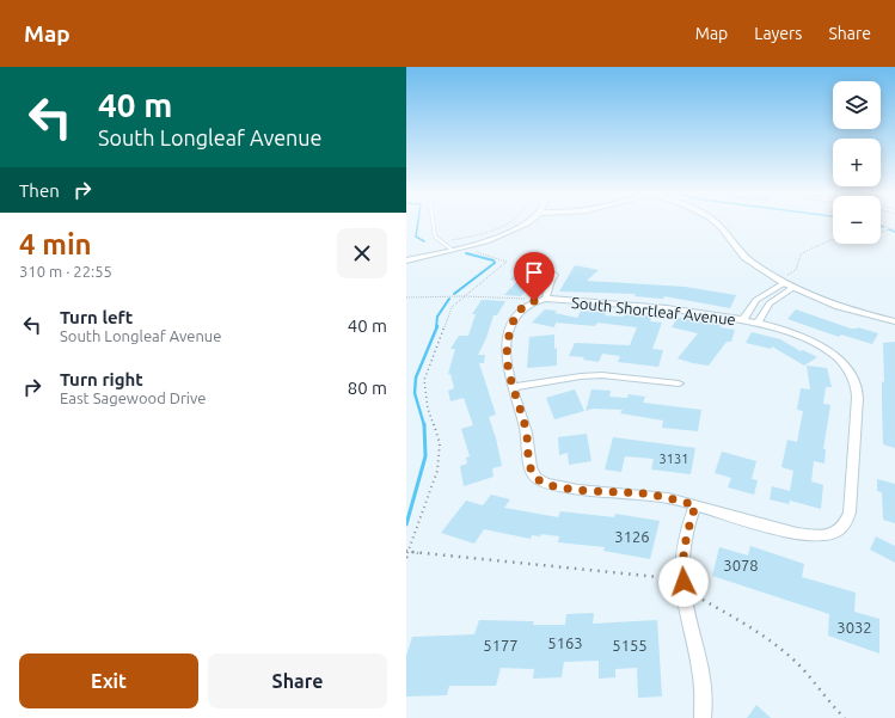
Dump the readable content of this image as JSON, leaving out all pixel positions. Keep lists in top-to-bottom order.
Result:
{
  "streets": {
    "street": ["South Shortleaf Avenue"]
  },
  "house_numbers": [
    "3131",
    "3126",
    "3078",
    "3032",
    "5163",
    "5177",
    "5155"
  ],
  "page": {
    "header": "Map",
    "nav": ["Map", "Layers", "Share"],
    "turn": ["40 m", "South Longleaf Avenue"],
    "map_buttons": ["+", "−"],
    "then": "Then",
    "heading": ["4 min", "310 m · 22:55"],
    "list": [
      {
        "name": "Turn left",
        "note": "South Longleaf Avenue",
        "value": "40 m"
      },
      {
        "name": "Turn right",
        "note": "East Sagewood Drive",
        "value": "80 m"
      }
    ],
    "buttons": ["Exit", "Share"]
  }
}
